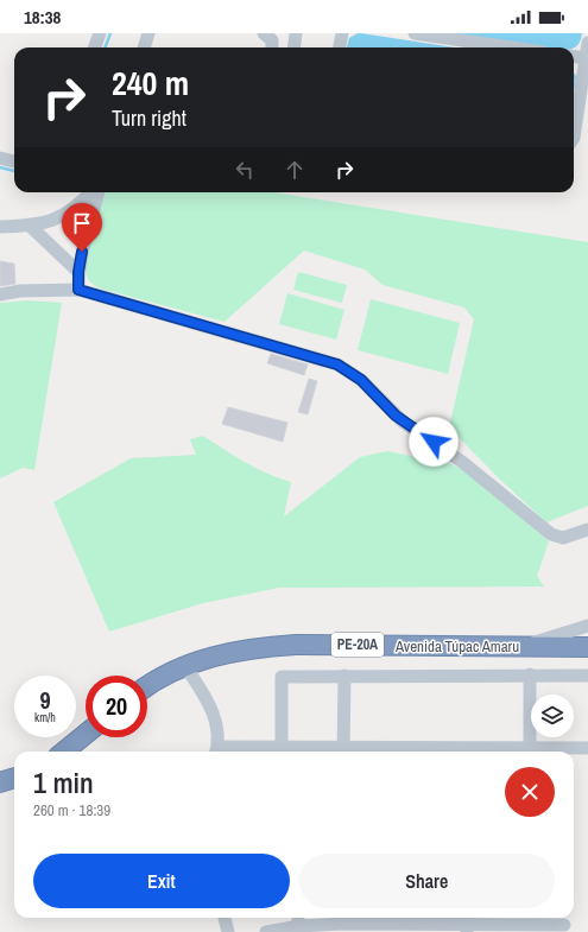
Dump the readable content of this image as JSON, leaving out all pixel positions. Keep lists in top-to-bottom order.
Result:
{
  "streets": {
    "highway": ["PE-20A", "Avenida Túpac Amaru"]
  },
  "page": {
    "status": "18:38",
    "turn": ["240 m", "Turn right"],
    "speed": "9 km/h",
    "limit": "20",
    "heading": ["1 min", "260 m · 18:39"],
    "buttons": ["Exit", "Share"]
  }
}
